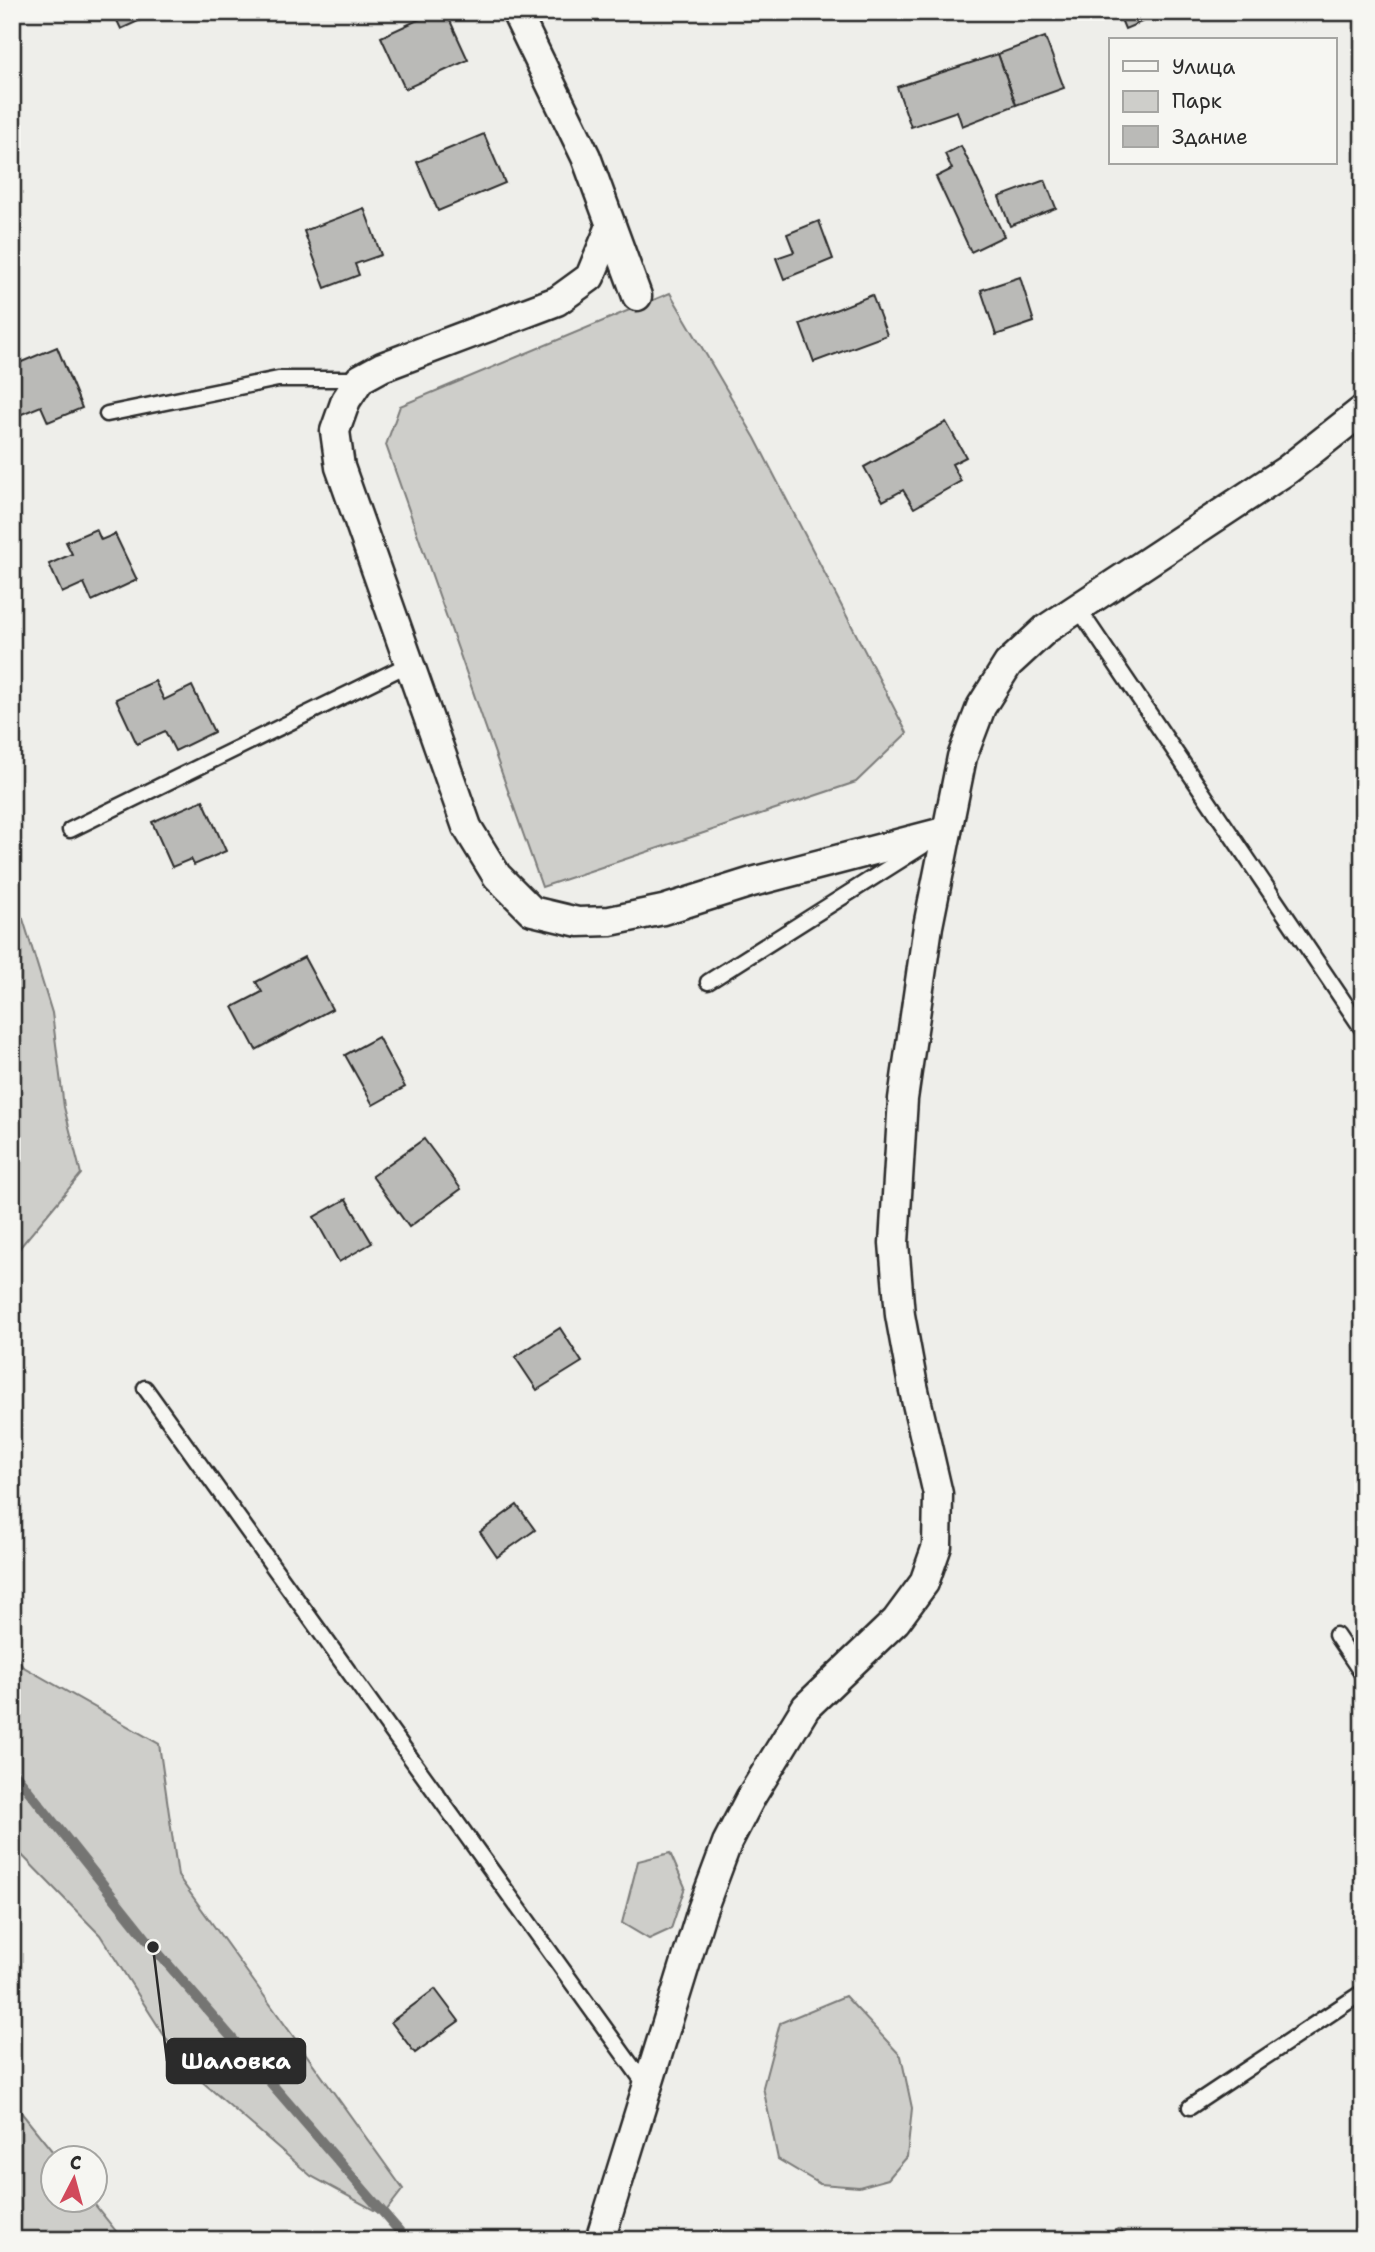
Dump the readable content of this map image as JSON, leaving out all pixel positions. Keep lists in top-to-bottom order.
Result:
{
  "places": ["Шаловка"],
  "legend": ["Улица", "Парк", "Здание"],
  "north": "top"
}
